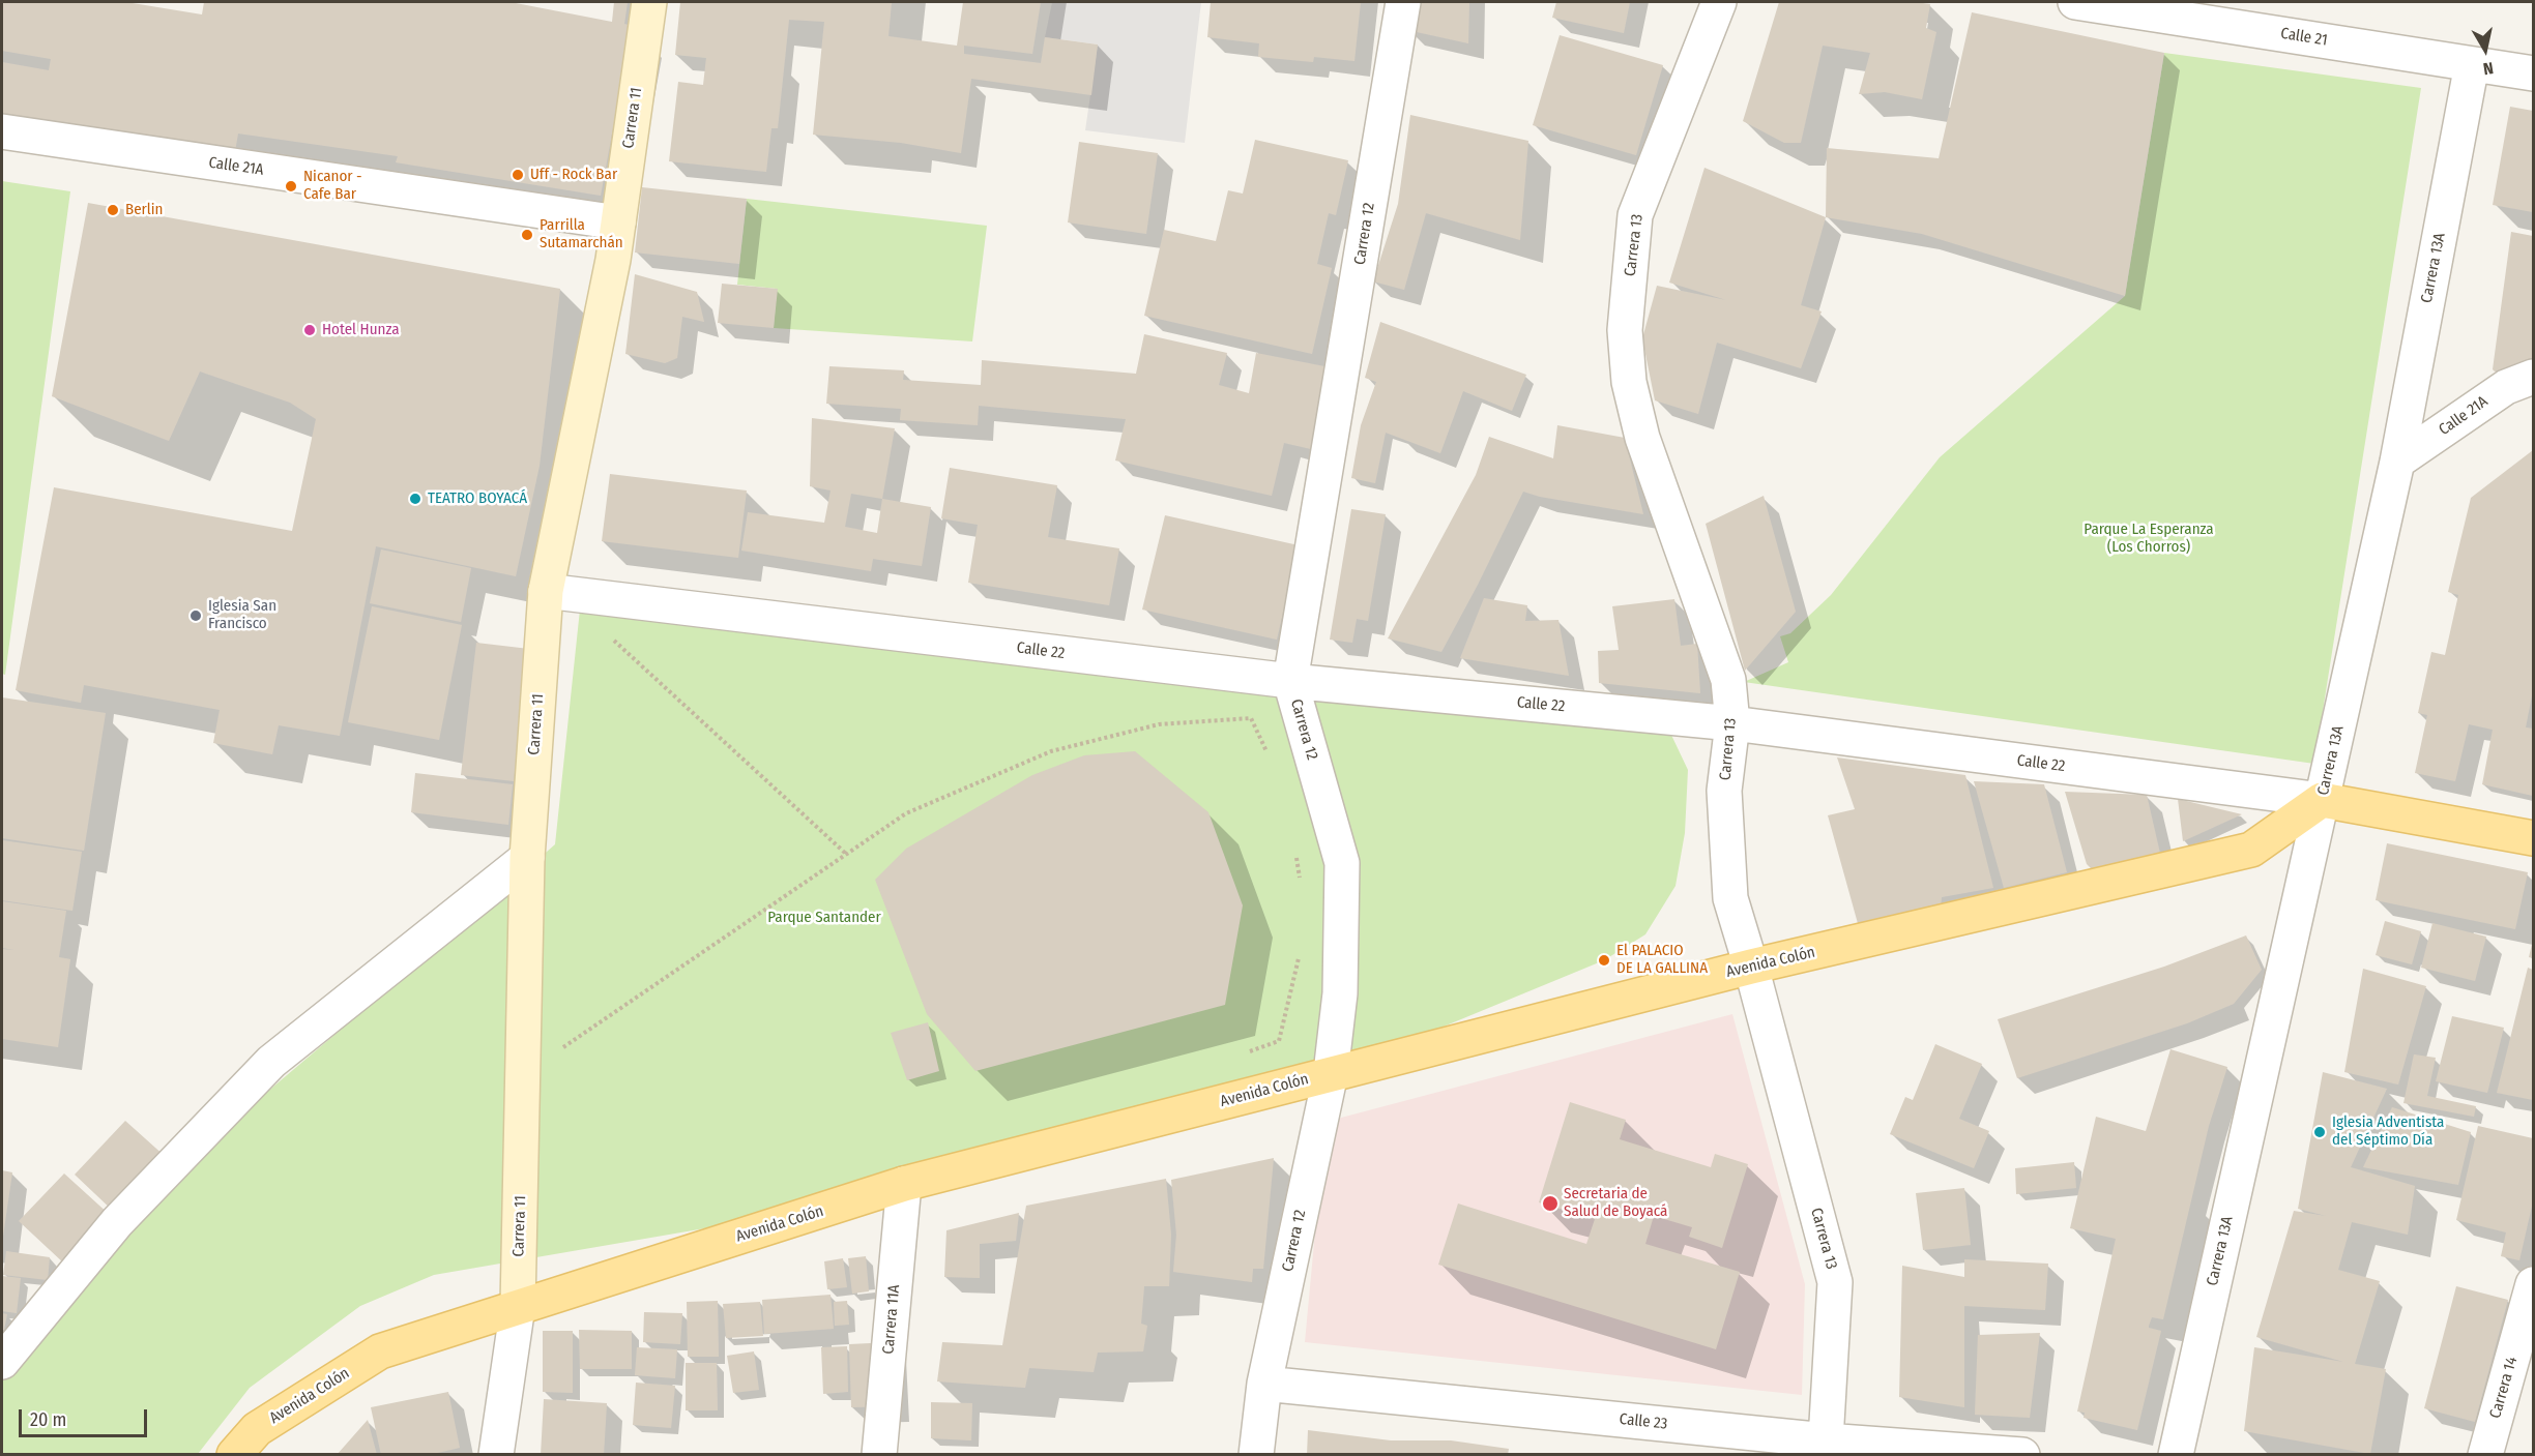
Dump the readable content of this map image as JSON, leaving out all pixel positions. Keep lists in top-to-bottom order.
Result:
{
  "streets": {
    "main road": ["Carrera 11", "Calle 22", "Avenida Colón"],
    "street": [
      "Calle 21",
      "Calle 21A",
      "Carrera 12",
      "Carrera 13",
      "Carrera 13A",
      "Carrera 11A",
      "Carrera 14",
      "Calle 23"
    ]
  },
  "crossings": [
    ["Calle 21", "Carrera 13A"],
    ["Carrera 11", "Calle 21A"],
    ["Carrera 11", "Calle 22"],
    ["Carrera 11", "Avenida Colón"],
    ["Calle 21A", "Carrera 13A"],
    ["Carrera 12", "Calle 22"],
    ["Carrera 12", "Avenida Colón"],
    ["Carrera 12", "Calle 23"],
    ["Carrera 13", "Calle 22"],
    ["Carrera 13", "Avenida Colón"],
    ["Carrera 13", "Calle 23"],
    ["Carrera 13A", "Calle 22"],
    ["Carrera 13A", "Avenida Colón"],
    ["Calle 22", "Avenida Colón"],
    ["Avenida Colón", "Carrera 11A"]
  ],
  "parks": ["Parque La Esperanza (Los Chorros)", "Parque Santander"],
  "places": [
    "Uff - Rock Bar",
    "Nicanor - Cafe Bar",
    "Berlin",
    "Parrilla Sutamarchán",
    "Hotel Hunza",
    "TEATRO BOYACÁ",
    "Iglesia San Francisco",
    "El PALACIO DE LA GALLINA",
    "Iglesia Adventista del Séptimo Día",
    "Secretaria de Salud de Boyacá"
  ],
  "scale_bar": "20 m",
  "north": "bottom"
}
